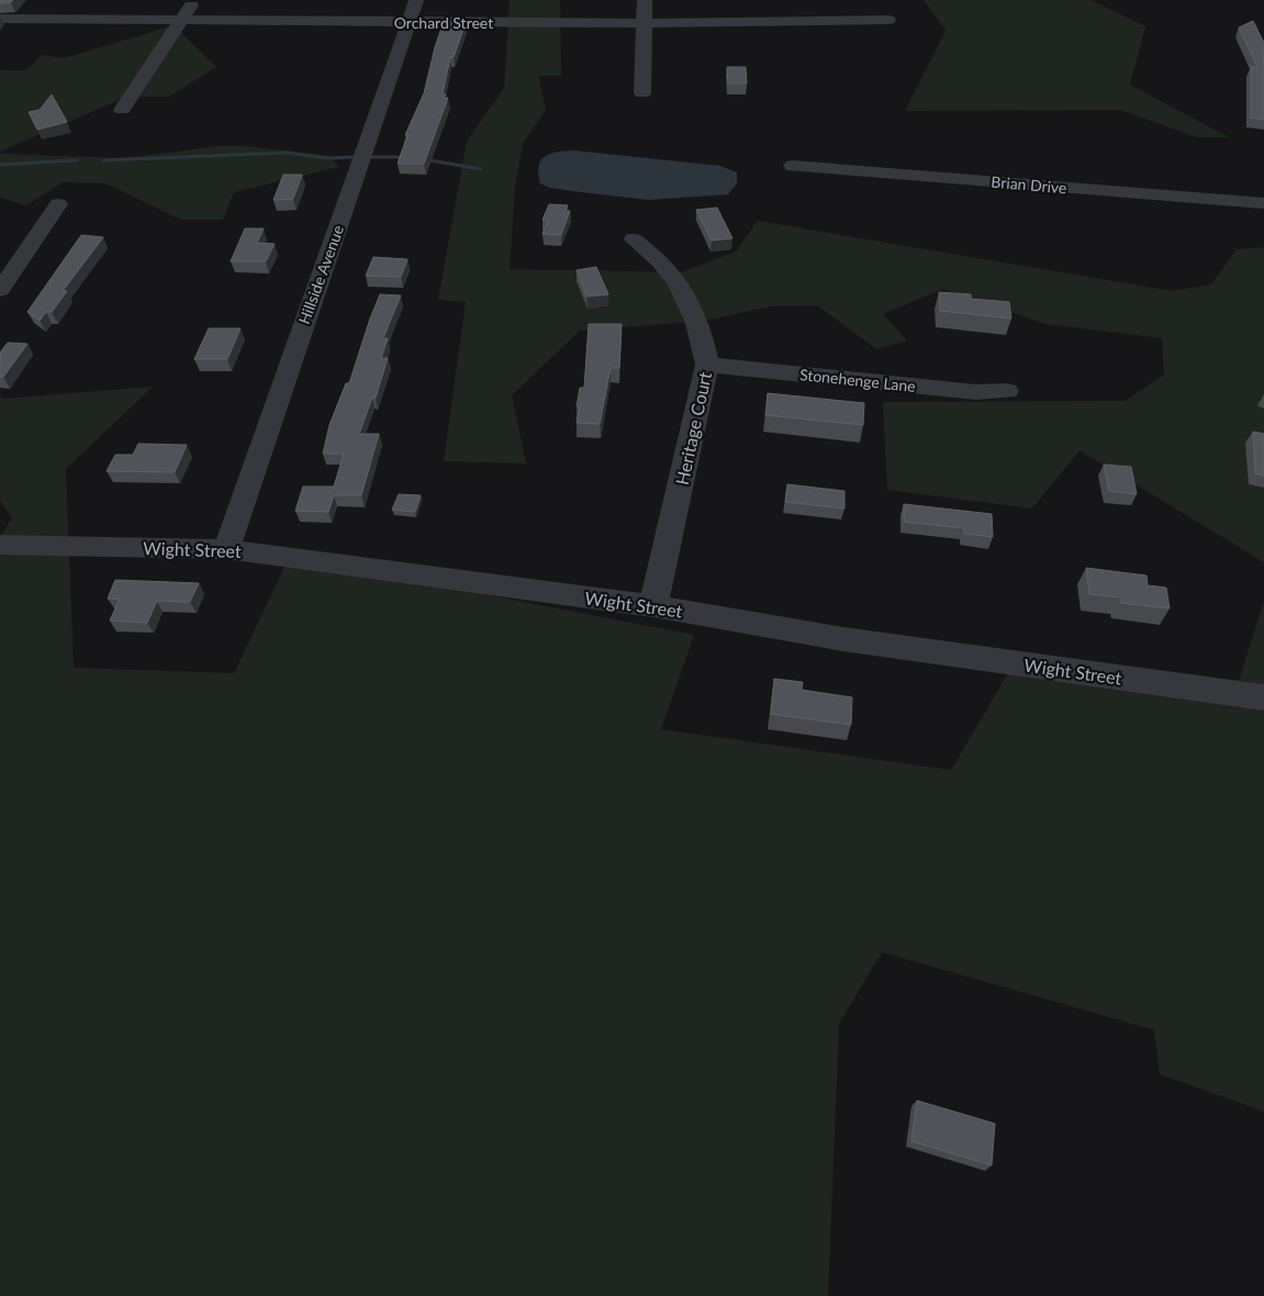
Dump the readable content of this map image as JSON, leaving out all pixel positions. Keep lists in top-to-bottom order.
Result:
{
  "streets": {
    "street": [
      "Orchard Street",
      "Brian Drive",
      "Hillside Avenue",
      "Stonehenge Lane",
      "Heritage Court",
      "Wight Street"
    ]
  },
  "crossings": [
    ["Orchard Street", "Hillside Avenue"],
    ["Hillside Avenue", "Wight Street"],
    ["Stonehenge Lane", "Heritage Court"],
    ["Heritage Court", "Wight Street"]
  ]
}
